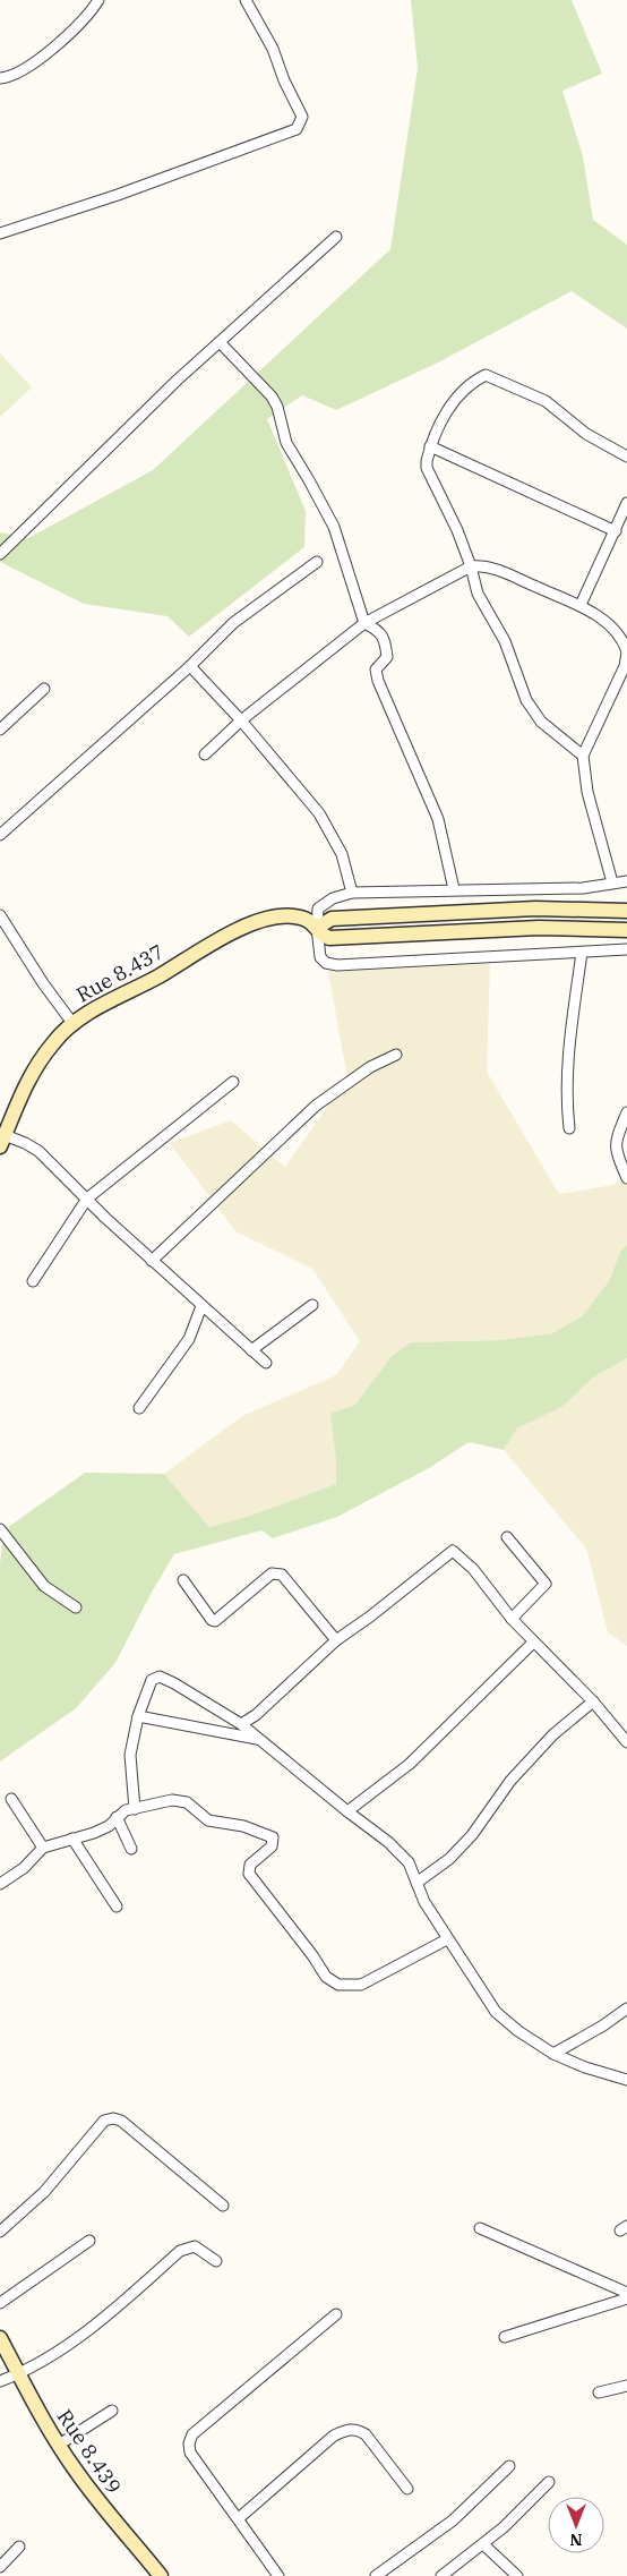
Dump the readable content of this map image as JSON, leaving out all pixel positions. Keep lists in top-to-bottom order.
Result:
{
  "streets": {
    "main road": ["Rue 8.437", "Rue 8.439"]
  },
  "north": "bottom"
}
